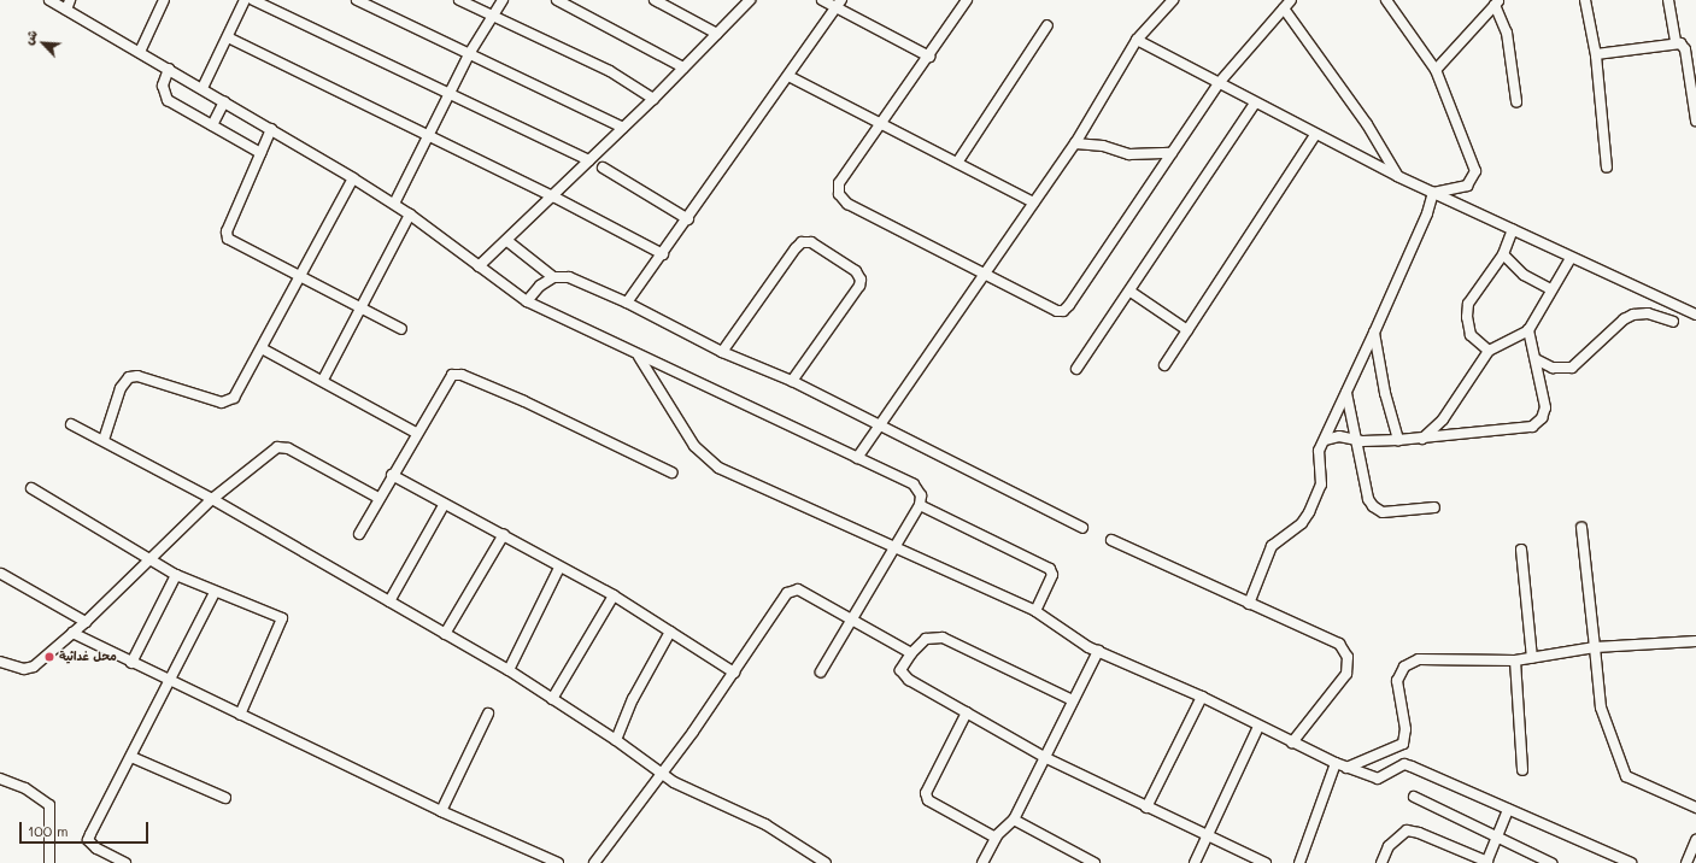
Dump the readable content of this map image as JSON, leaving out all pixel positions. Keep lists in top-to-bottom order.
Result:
{
  "places": ["محل غدائية"],
  "scale_bar": "100 m",
  "north": "top left"
}
